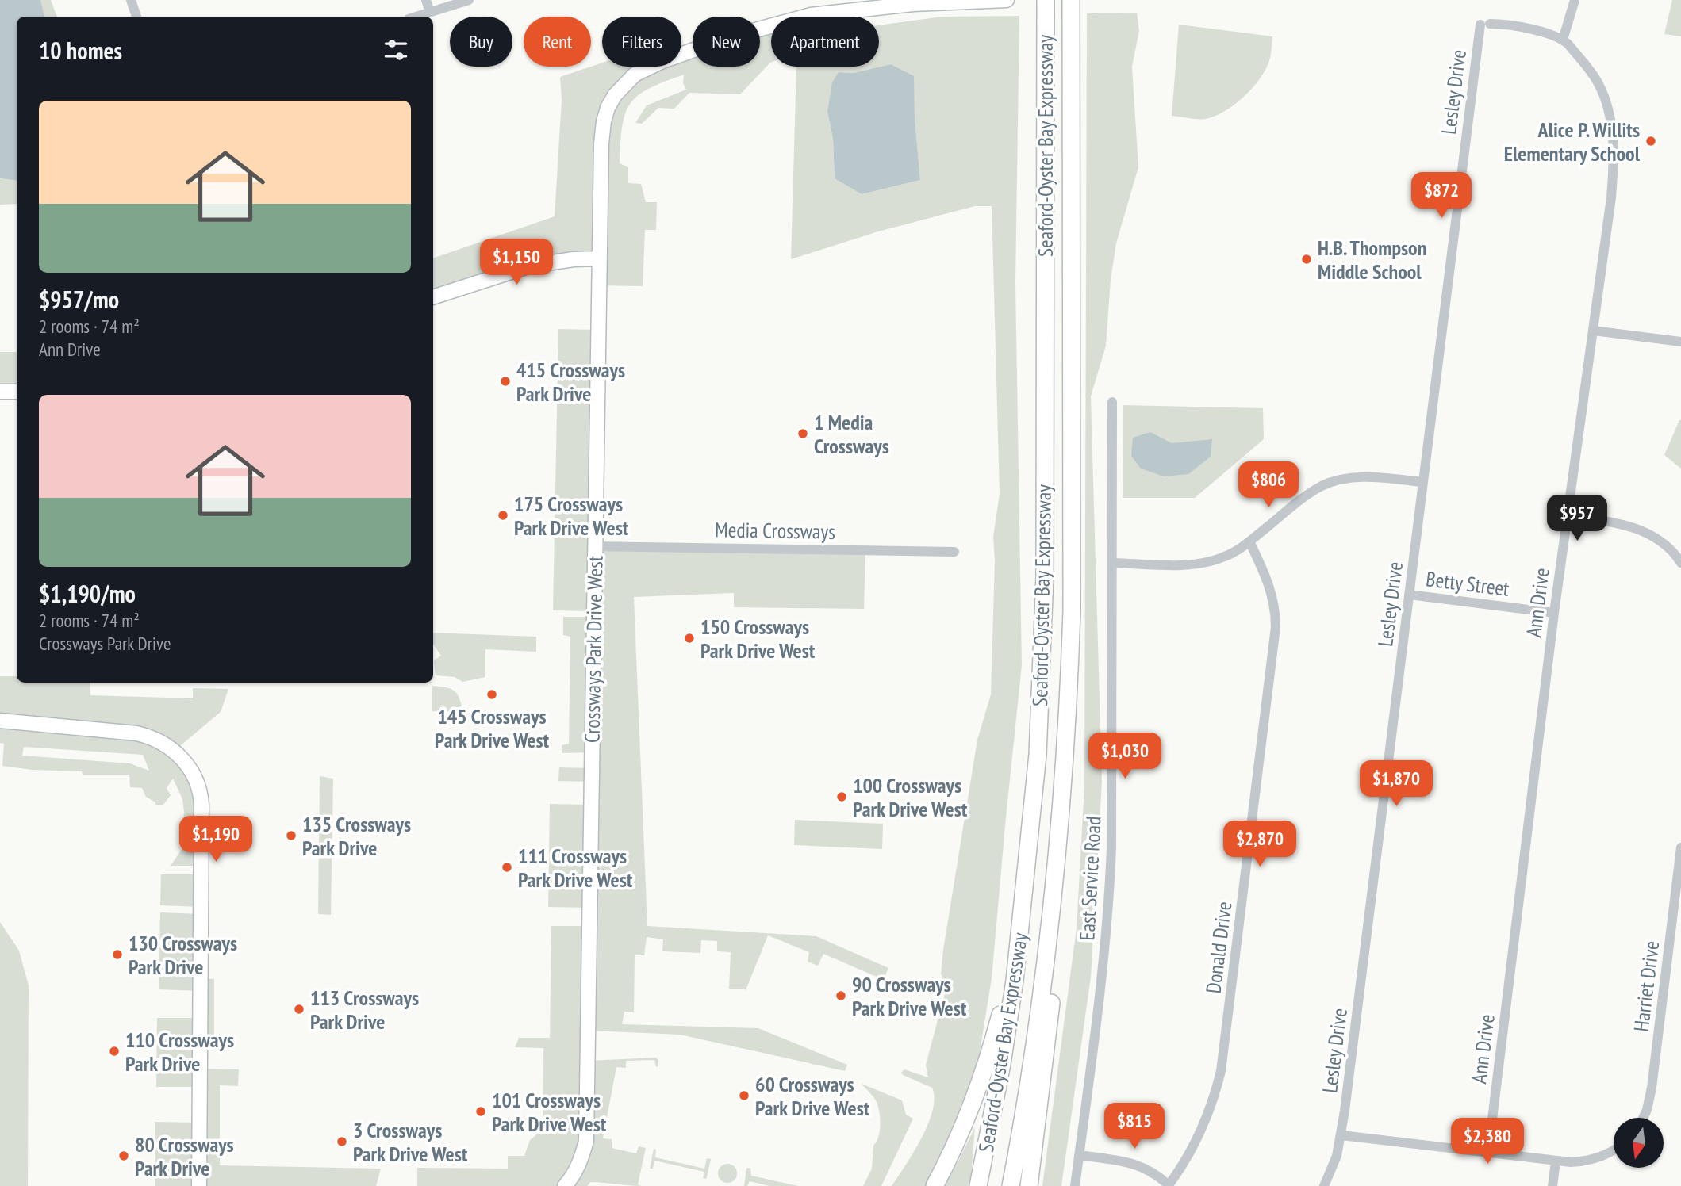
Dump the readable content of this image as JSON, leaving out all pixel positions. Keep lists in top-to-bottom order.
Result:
{
  "streets": {
    "highway": ["Seaford-Oyster Bay Expressway"],
    "street": [
      "Lesley Drive",
      "Media Crossways",
      "Betty Street",
      "Ann Drive",
      "Crossways Park Drive West",
      "East Service Road",
      "Donald Drive",
      "Harriet Drive"
    ]
  },
  "crossings": [
    ["Lesley Drive", "Betty Street"],
    ["Lesley Drive", "Ann Drive"],
    ["Media Crossways", "Crossways Park Drive West"],
    ["Betty Street", "Ann Drive"]
  ],
  "places": [
    "Alice P. Willits Elementary School",
    "H.B. Thompson Middle School",
    "415 Crossways Park Drive",
    "1 Media Crossways",
    "175 Crossways Park Drive West",
    "150 Crossways Park Drive West",
    "145 Crossways Park Drive West",
    "100 Crossways Park Drive West",
    "135 Crossways Park Drive",
    "111 Crossways Park Drive West",
    "130 Crossways Park Drive",
    "90 Crossways Park Drive West",
    "113 Crossways Park Drive",
    "110 Crossways Park Drive",
    "60 Crossways Park Drive West",
    "101 Crossways Park Drive West",
    "3 Crossways Park Drive West",
    "80 Crossways Park Drive"
  ],
  "north": "bottom",
  "page": {
    "chip": [
      "Buy",
      "Rent",
      "Filters",
      "New",
      "Apartment"
    ],
    "heading": "10 homes",
    "list": [
      {
        "name": "$957/mo",
        "note": "2 rooms · 74 m² · Ann Drive"
      },
      {
        "name": "$1,190/mo",
        "note": "2 rooms · 74 m² · Crossways Park Drive"
      }
    ],
    "price": [
      "$872",
      "$1,150",
      "$806",
      "$957",
      "$1,030",
      "$1,870",
      "$1,190",
      "$2,870",
      "$815",
      "$2,380"
    ]
  }
}
